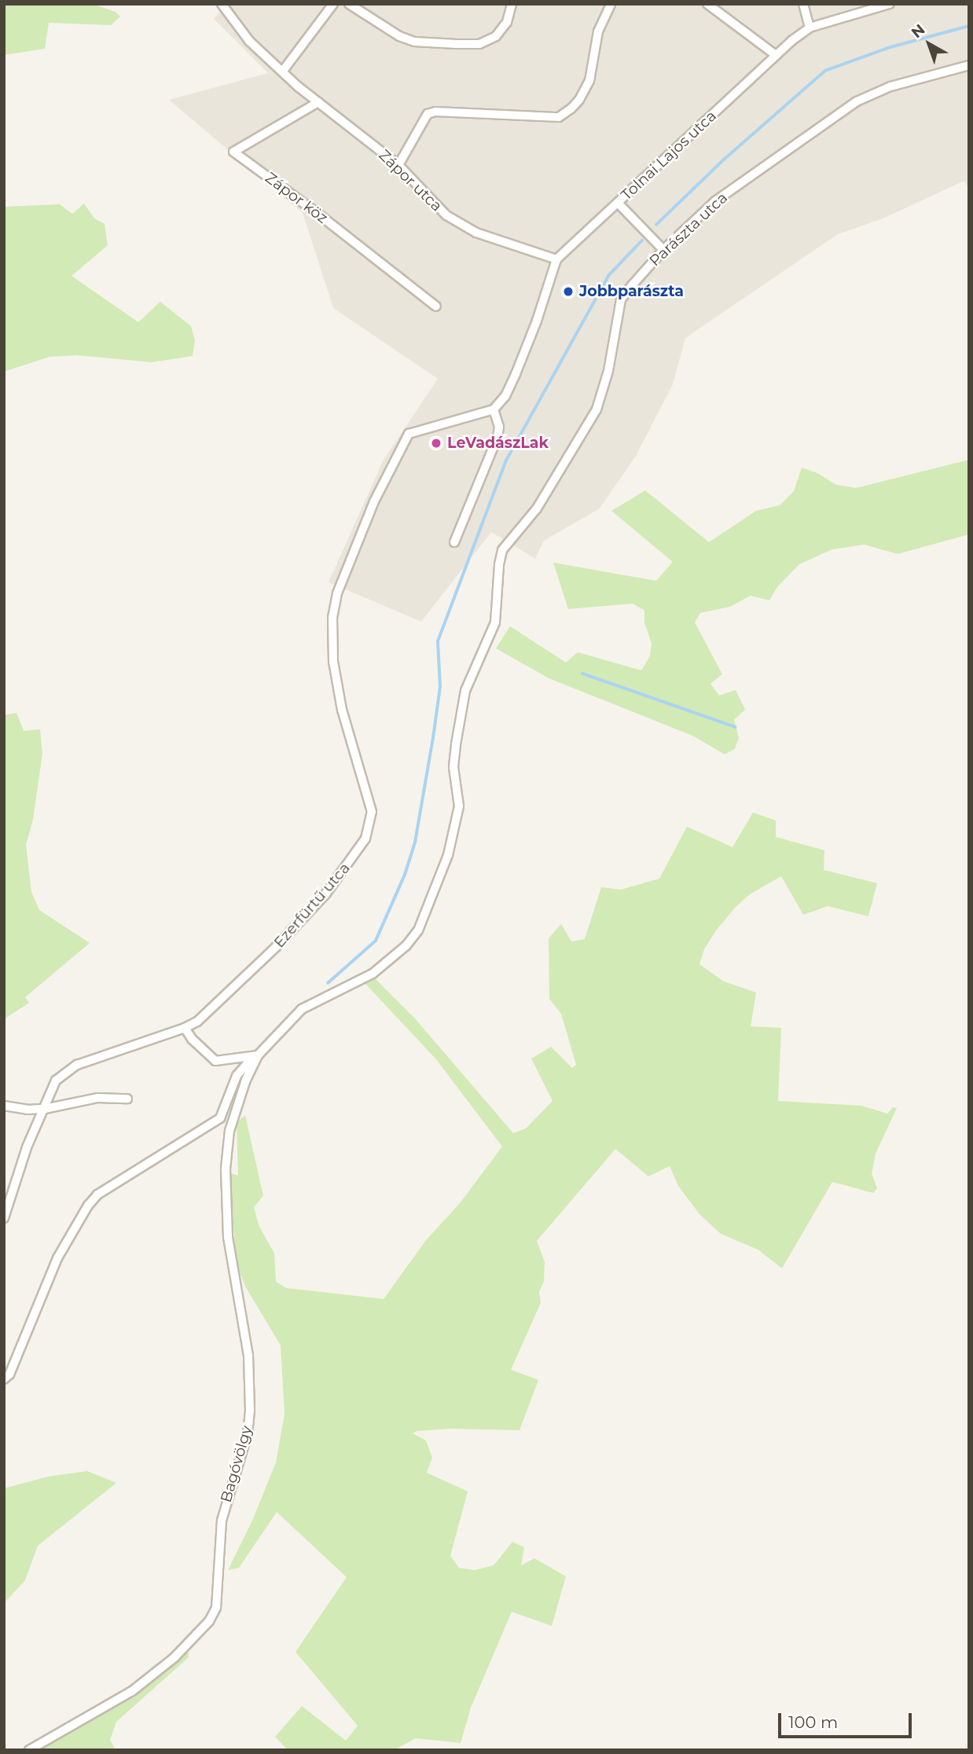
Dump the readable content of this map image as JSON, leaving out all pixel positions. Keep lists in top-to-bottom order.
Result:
{
  "streets": {
    "street": [
      "Tolnai Lajos utca",
      "Zápor utca",
      "Zápor köz",
      "Parászta utca",
      "Ezerfürtű utca",
      "Bagóvölgy"
    ]
  },
  "crossings": [
    ["Tolnai Lajos utca", "Zápor utca"],
    ["Zápor utca", "Zápor köz"],
    ["Parászta utca", "Bagóvölgy"]
  ],
  "places": ["Jobbparászta", "LeVadászLak"],
  "scale_bar": "100 m",
  "north": "top left"
}
